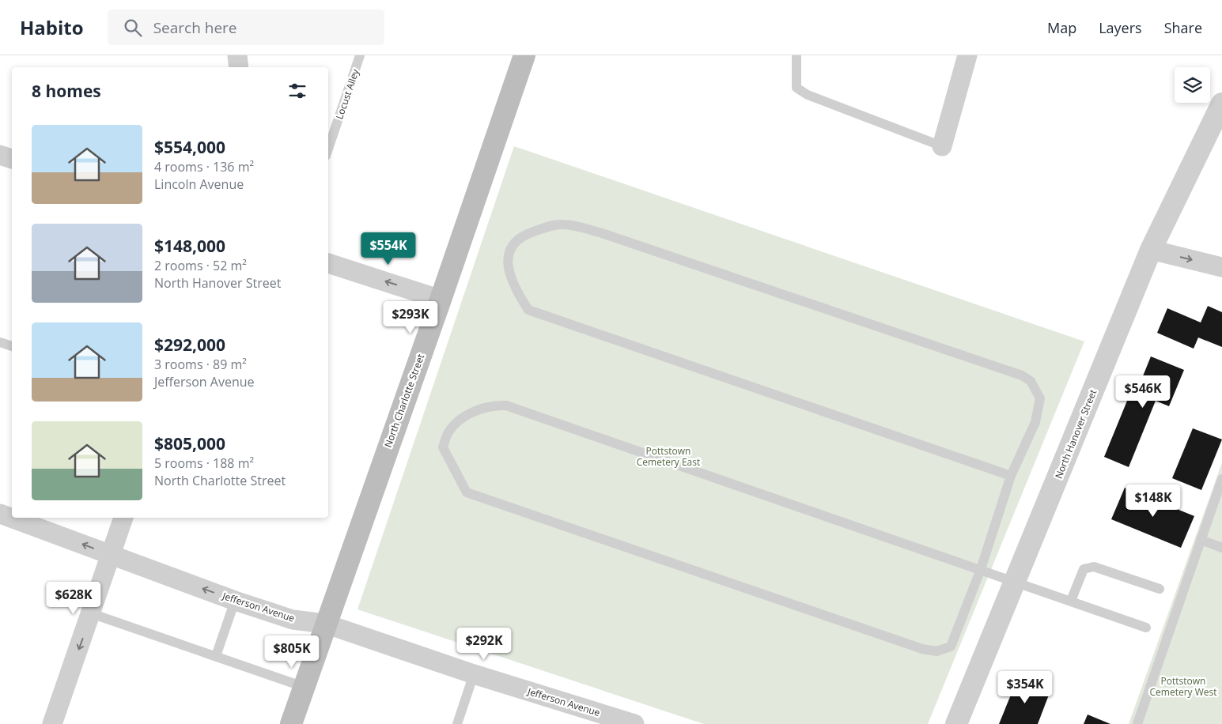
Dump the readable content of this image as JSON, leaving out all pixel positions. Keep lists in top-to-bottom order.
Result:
{
  "streets": {
    "main road": ["North Charlotte Street"],
    "street": ["North Hanover Street", "Jefferson Avenue"],
    "lane": ["Locust Alley"]
  },
  "crossings": [
    ["North Charlotte Street", "Jefferson Avenue"]
  ],
  "one_way": ["Jefferson Avenue"],
  "parks": ["Pottstown Cemetery East", "Pottstown Cemetery West"],
  "page": {
    "header": "Habito",
    "search": "Search here",
    "nav": ["Map", "Layers", "Share"],
    "heading": "8 homes",
    "list": [
      {
        "name": "$554,000",
        "note": "4 rooms · 136 m² · Lincoln Avenue"
      },
      {
        "name": "$148,000",
        "note": "2 rooms · 52 m² · North Hanover Street"
      },
      {
        "name": "$292,000",
        "note": "3 rooms · 89 m² · Jefferson Avenue"
      },
      {
        "name": "$805,000",
        "note": "5 rooms · 188 m² · North Charlotte Street"
      }
    ],
    "price": [
      "$554K",
      "$293K",
      "$546K",
      "$148K",
      "$628K",
      "$292K",
      "$805K",
      "$354K"
    ]
  }
}
